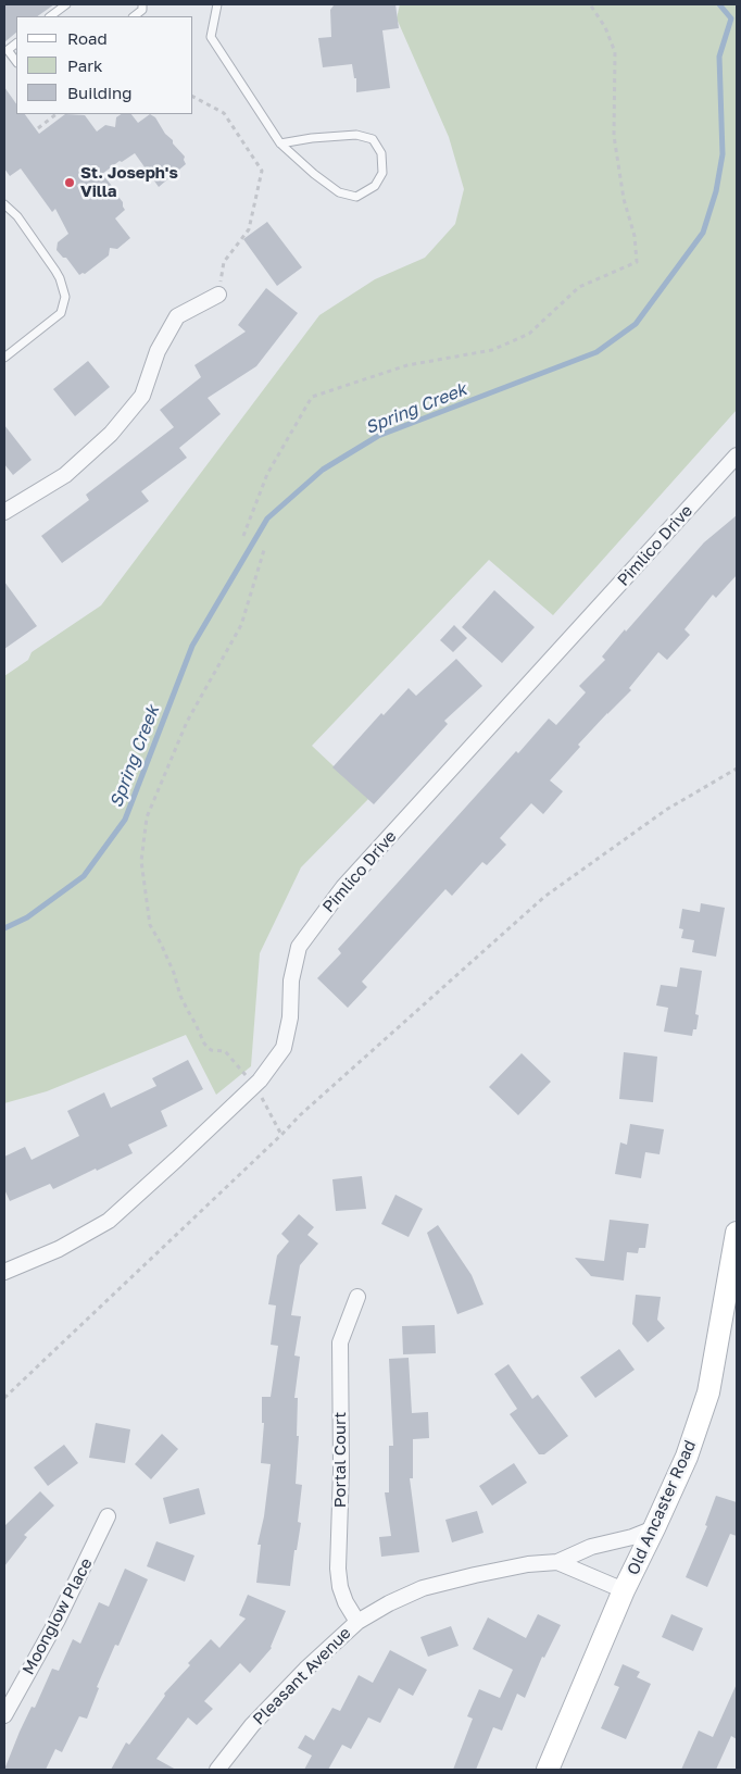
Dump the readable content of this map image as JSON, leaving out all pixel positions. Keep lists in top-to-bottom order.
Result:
{
  "streets": {
    "street": [
      "Pimlico Drive",
      "Portal Court",
      "Old Ancaster Road",
      "Moonglow Place",
      "Pleasant Avenue"
    ]
  },
  "crossings": [
    ["Portal Court", "Pleasant Avenue"],
    ["Old Ancaster Road", "Pleasant Avenue"]
  ],
  "water": ["Spring Creek"],
  "places": ["St. Joseph's Villa"],
  "legend": ["Road", "Park", "Building"]
}
